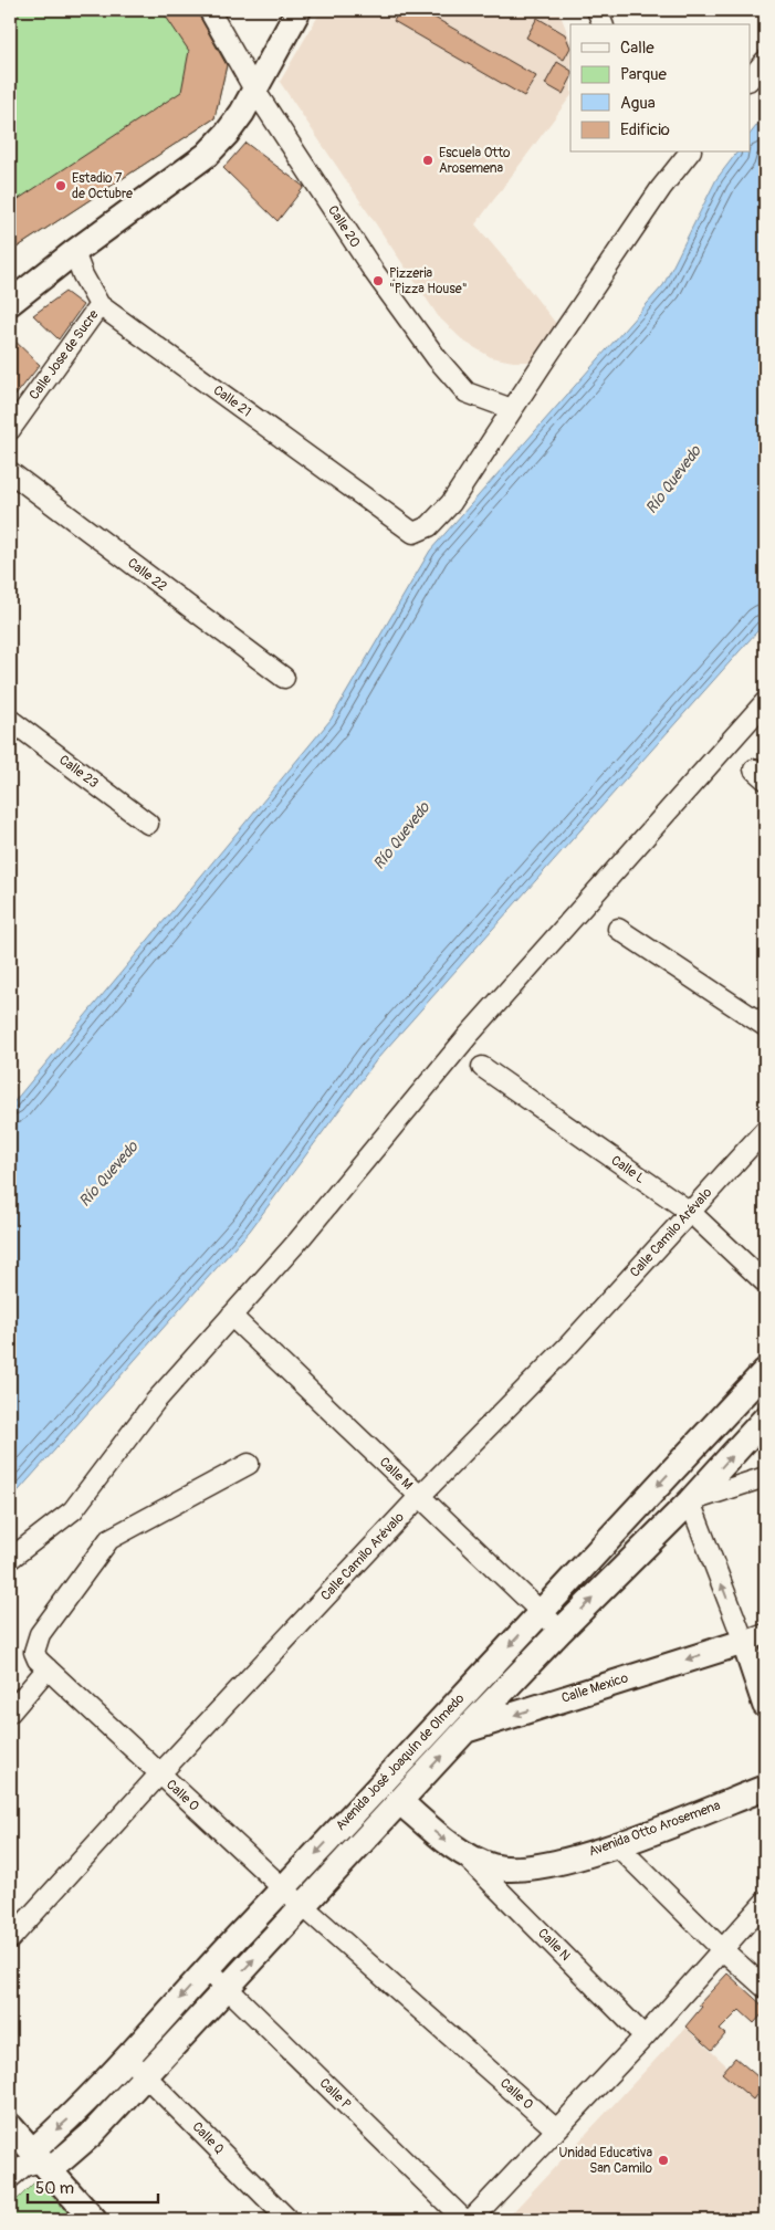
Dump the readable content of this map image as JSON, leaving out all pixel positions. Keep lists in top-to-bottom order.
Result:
{
  "streets": {
    "main road": ["Calle Mexico", "Avenida José Joaquín de Olmedo", "Avenida Otto Arosemena"],
    "street": [
      "Calle 20",
      "Calle Jose de Sucre",
      "Calle 21",
      "Calle 22",
      "Calle 23",
      "Calle L",
      "Calle Camilo Arévalo",
      "Calle M",
      "Calle O",
      "Calle N",
      "Calle P",
      "Calle Q"
    ]
  },
  "crossings": [
    ["Calle 20", "Calle 21"],
    ["Calle Jose de Sucre", "Calle 21"],
    ["Calle L", "Calle Camilo Arévalo"],
    ["Calle Camilo Arévalo", "Calle M"],
    ["Calle Camilo Arévalo", "Calle O"],
    ["Calle M", "Avenida José Joaquín de Olmedo"],
    ["Calle Mexico", "Avenida José Joaquín de Olmedo"],
    ["Avenida José Joaquín de Olmedo", "Calle O"],
    ["Avenida José Joaquín de Olmedo", "Avenida Otto Arosemena"],
    ["Avenida José Joaquín de Olmedo", "Calle P"],
    ["Avenida José Joaquín de Olmedo", "Calle Q"],
    ["Avenida Otto Arosemena", "Calle N"]
  ],
  "one_way": ["Calle Mexico"],
  "water": ["Río Quevedo"],
  "places": [
    "Escuela Otto Arosemena",
    "Estadio 7 de Octubre",
    "Pizzeria \"Pizza House\"",
    "Unidad Educativa San Camilo"
  ],
  "legend": [
    "Calle",
    "Parque",
    "Agua",
    "Edificio"
  ],
  "scale_bar": "50 m"
}
